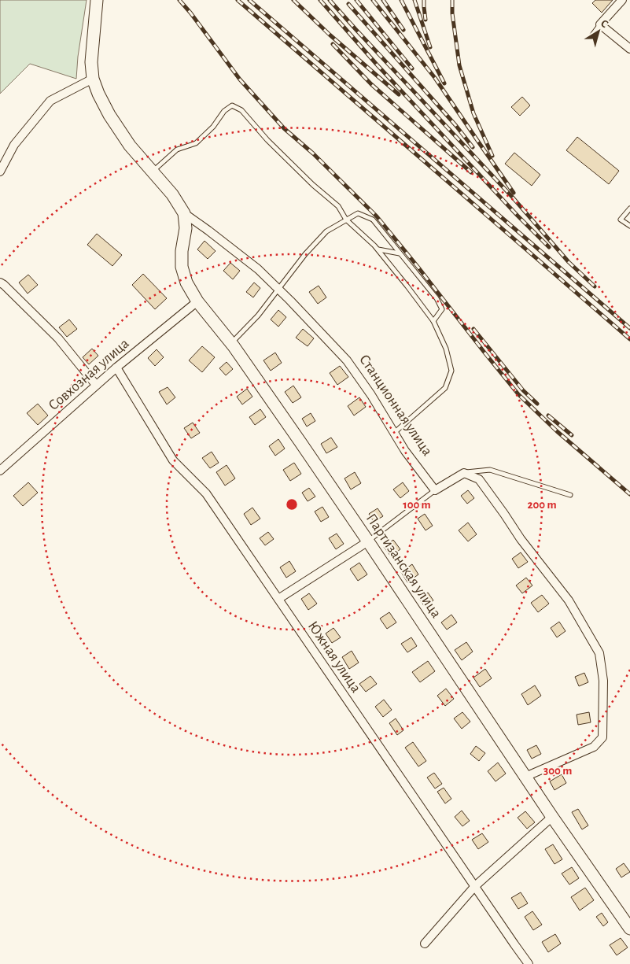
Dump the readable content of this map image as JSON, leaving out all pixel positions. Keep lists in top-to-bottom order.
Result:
{
  "streets": {
    "main road": ["Станционная улица", "Партизанская улица"],
    "street": ["Совхозная улица", "Южная улица"]
  },
  "crossings": [
    ["Совхозная улица", "Партизанская улица"],
    ["Совхозная улица", "Южная улица"],
    ["Станционная улица", "Партизанская улица"]
  ],
  "north": "top right",
  "rings": ["100 m", "200 m", "300 m"]
}
